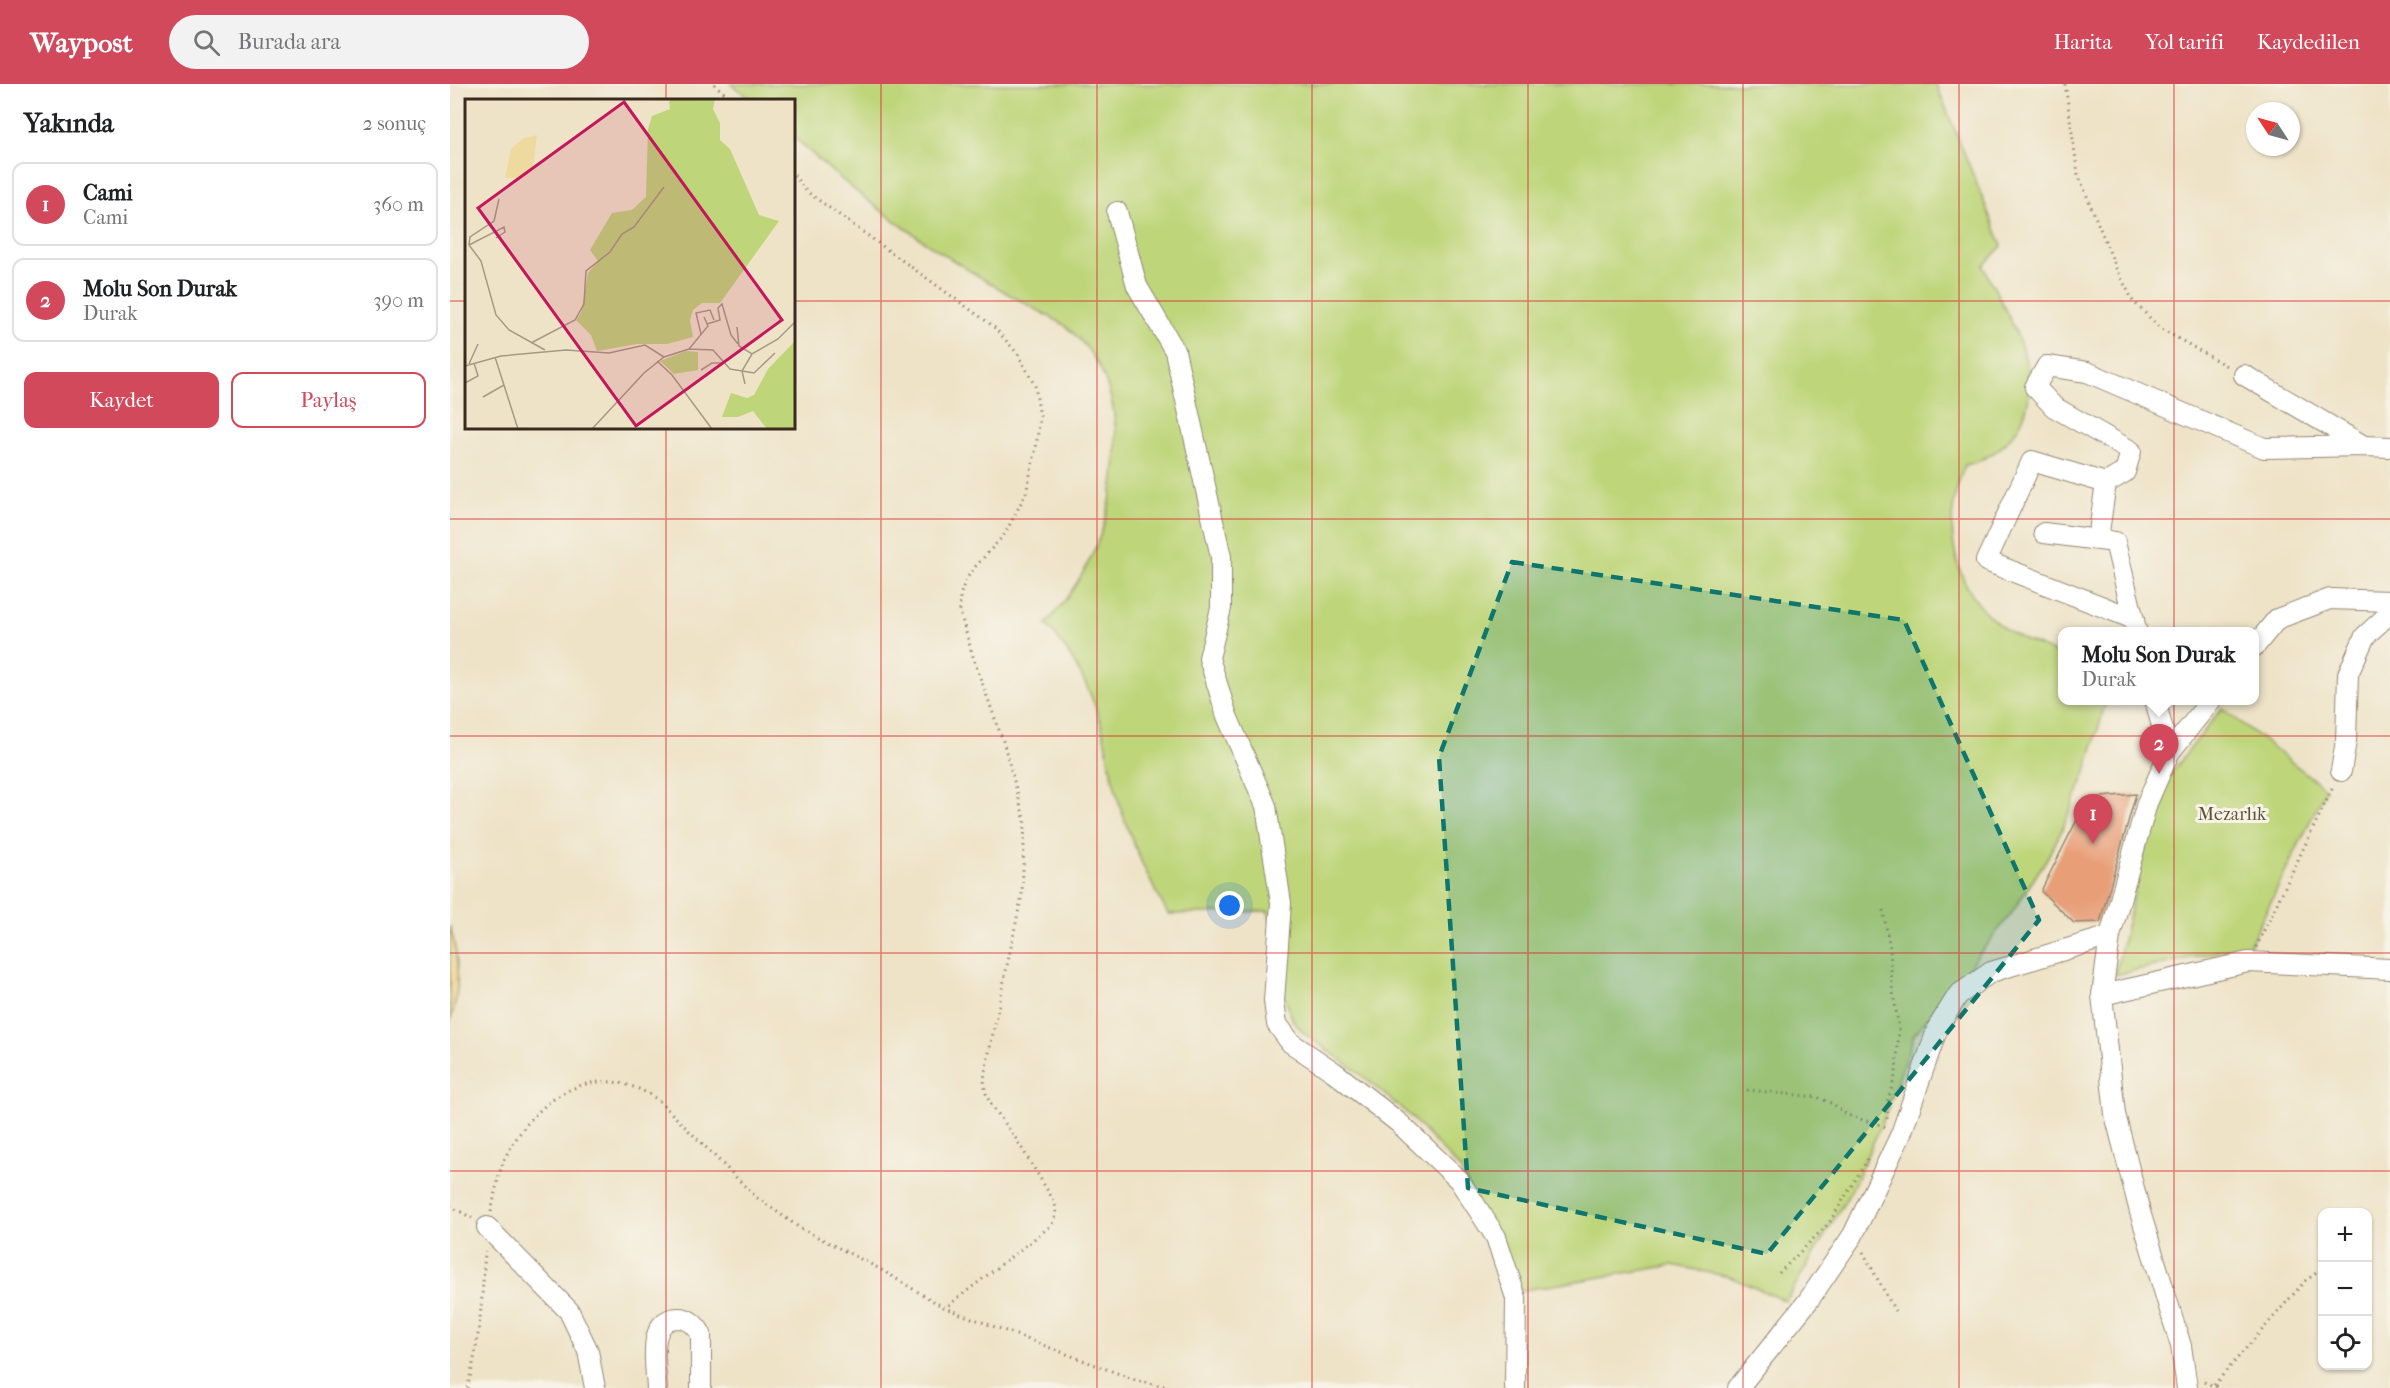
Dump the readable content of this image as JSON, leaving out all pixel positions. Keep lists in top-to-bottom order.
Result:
{
  "parks": ["Mezarlık"],
  "north": "top left",
  "page": {
    "header": "Waypost",
    "search": "Burada ara",
    "nav": ["Harita", "Yol tarifi", "Kaydedilen"],
    "heading": ["Yakında", "2 sonuç"],
    "list": [
      {
        "mark": "1",
        "name": "Cami",
        "note": "Cami",
        "value": "360 m"
      },
      {
        "mark": "2",
        "name": "Molu Son Durak",
        "note": "Durak",
        "value": "390 m"
      }
    ],
    "buttons": ["Kaydet", "Paylaş"],
    "popup": ["Molu Son Durak", "Durak"],
    "pins": ["2", "1"],
    "map_buttons": ["+", "−"]
  }
}
